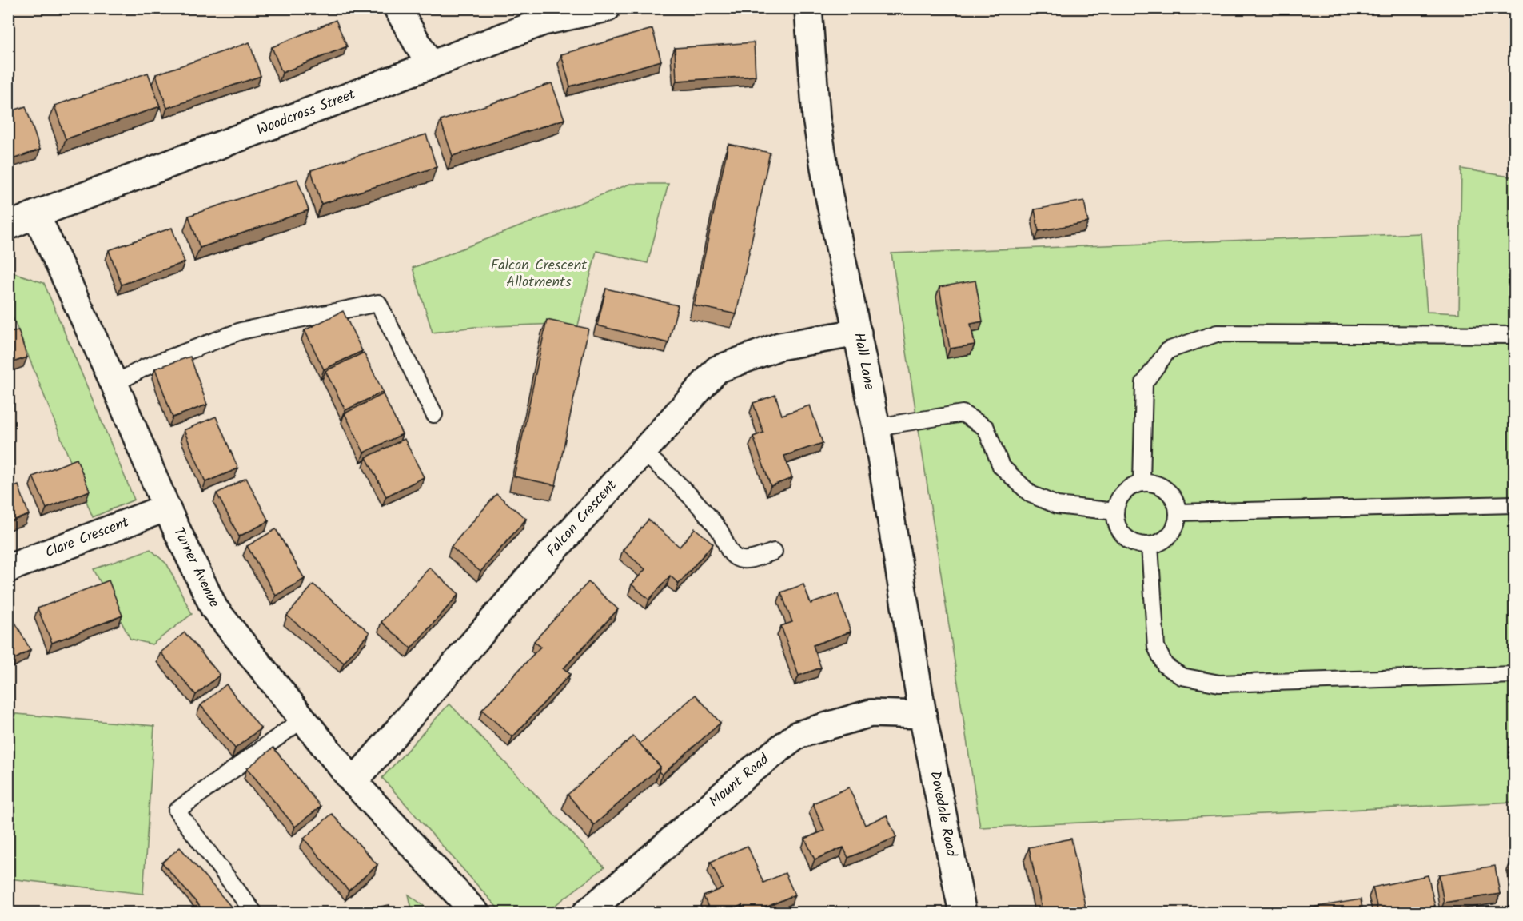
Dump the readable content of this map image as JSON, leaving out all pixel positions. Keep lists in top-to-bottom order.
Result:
{
  "streets": {
    "street": [
      "Woodcross Street",
      "Hall Lane",
      "Falcon Crescent",
      "Clare Crescent",
      "Turner Avenue",
      "Mount Road",
      "Dovedale Road"
    ]
  },
  "crossings": [
    ["Woodcross Street", "Turner Avenue"],
    ["Hall Lane", "Falcon Crescent"],
    ["Hall Lane", "Mount Road"],
    ["Hall Lane", "Dovedale Road"],
    ["Falcon Crescent", "Turner Avenue"],
    ["Clare Crescent", "Turner Avenue"],
    ["Mount Road", "Dovedale Road"]
  ],
  "parks": ["Falcon Crescent Allotments"]
}
